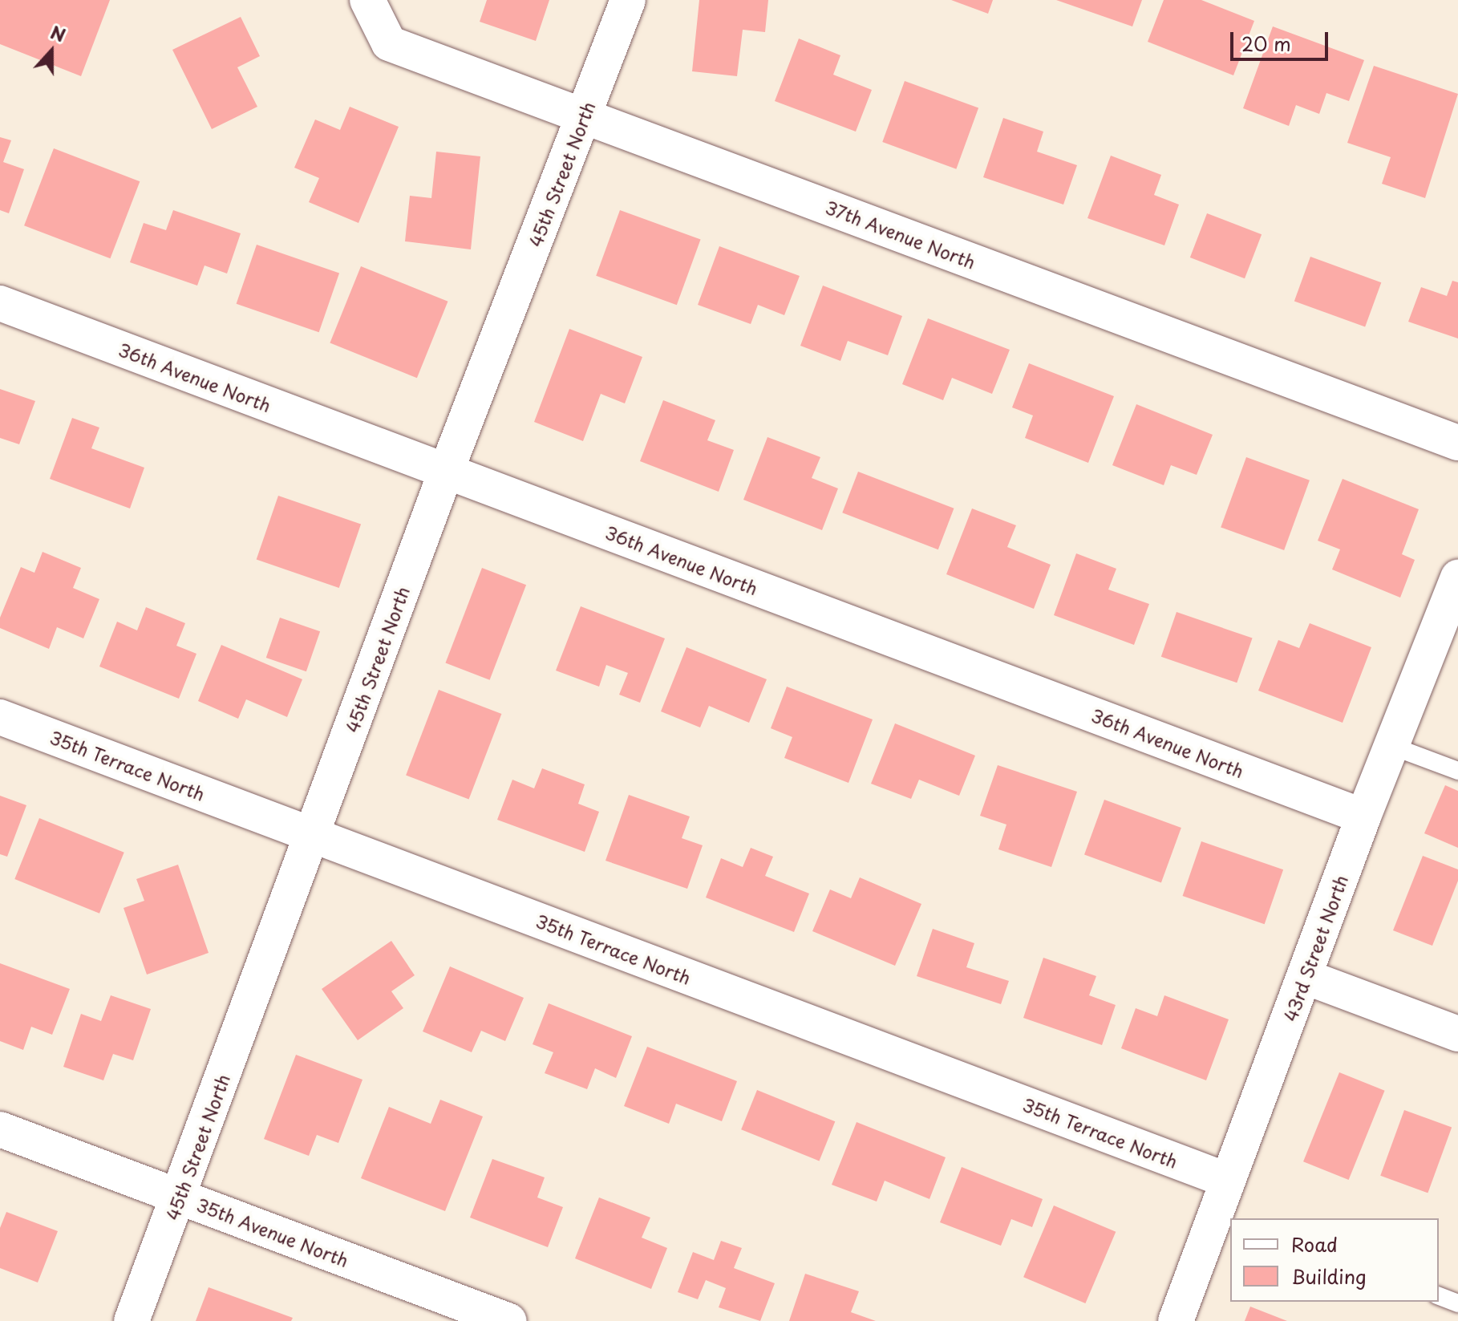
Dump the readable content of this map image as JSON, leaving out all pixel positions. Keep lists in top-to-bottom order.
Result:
{
  "streets": {
    "street": [
      "45th Street North",
      "37th Avenue North",
      "36th Avenue North",
      "35th Terrace North",
      "43rd Street North",
      "35th Avenue North"
    ]
  },
  "crossings": [
    ["45th Street North", "37th Avenue North"],
    ["45th Street North", "36th Avenue North"],
    ["45th Street North", "35th Terrace North"],
    ["45th Street North", "35th Avenue North"],
    ["36th Avenue North", "43rd Street North"],
    ["35th Terrace North", "43rd Street North"]
  ],
  "legend": ["Road", "Building"],
  "scale_bar": "20 m",
  "north": "top"
}
